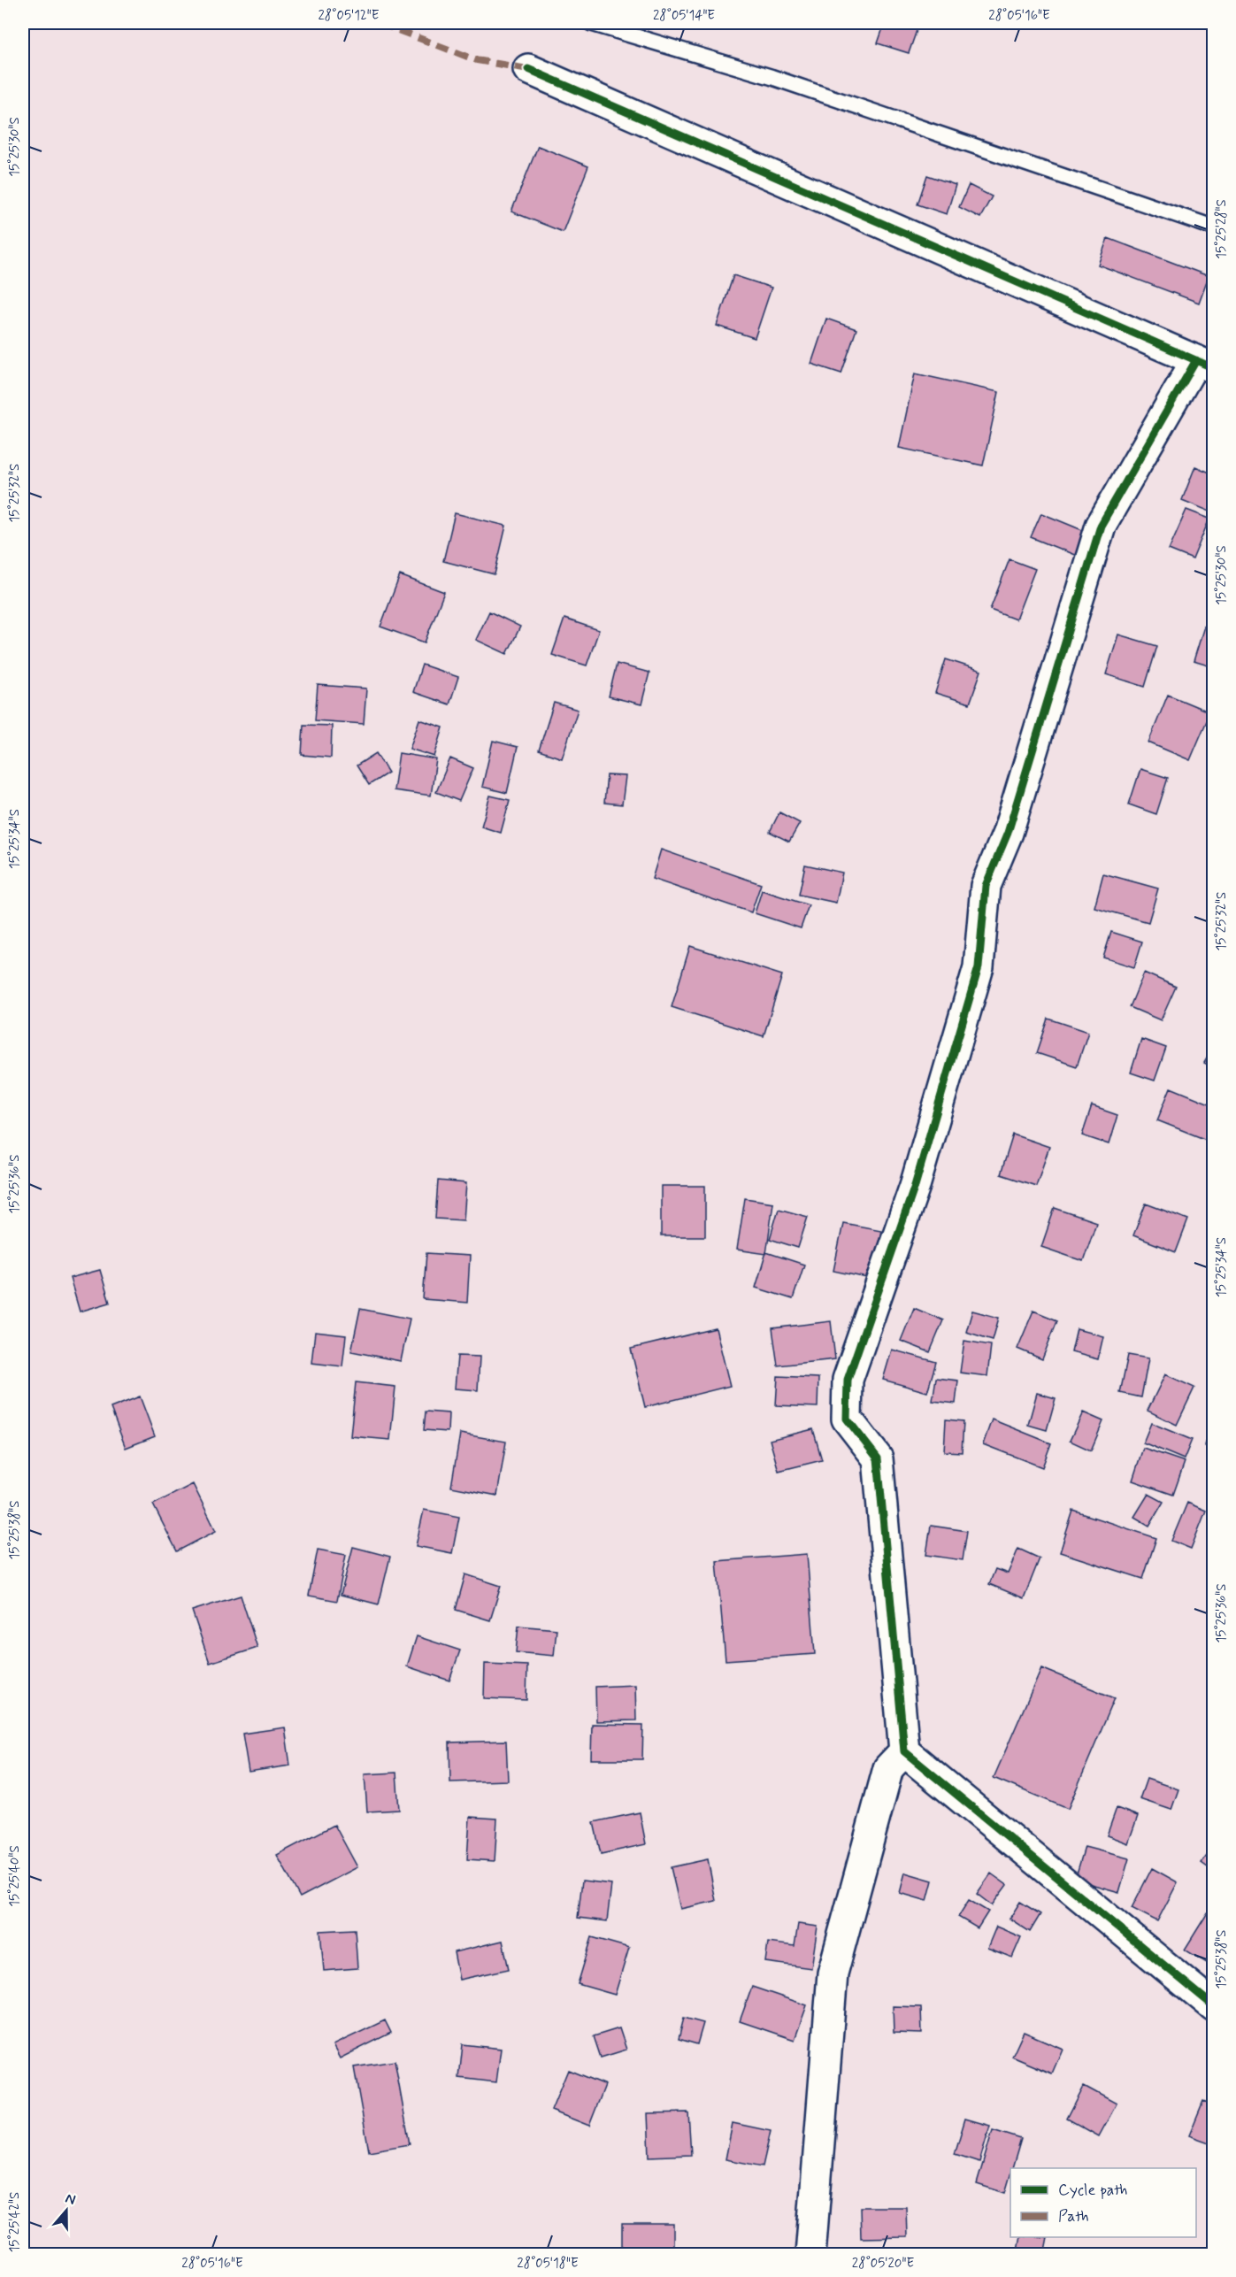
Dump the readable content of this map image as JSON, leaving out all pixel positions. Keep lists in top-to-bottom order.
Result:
{
  "legend": ["Cycle path", "Path"],
  "north": "top",
  "coordinates": [
    "28°05'12\"E",
    "28°05'14\"E",
    "28°05'16\"E",
    "15°25'30\"S",
    "15°25'28\"S",
    "15°25'32\"S",
    "15°25'34\"S",
    "15°25'36\"S",
    "15°25'38\"S",
    "15°25'40\"S",
    "15°25'42\"S",
    "28°05'18\"E",
    "28°05'20\"E"
  ]
}
